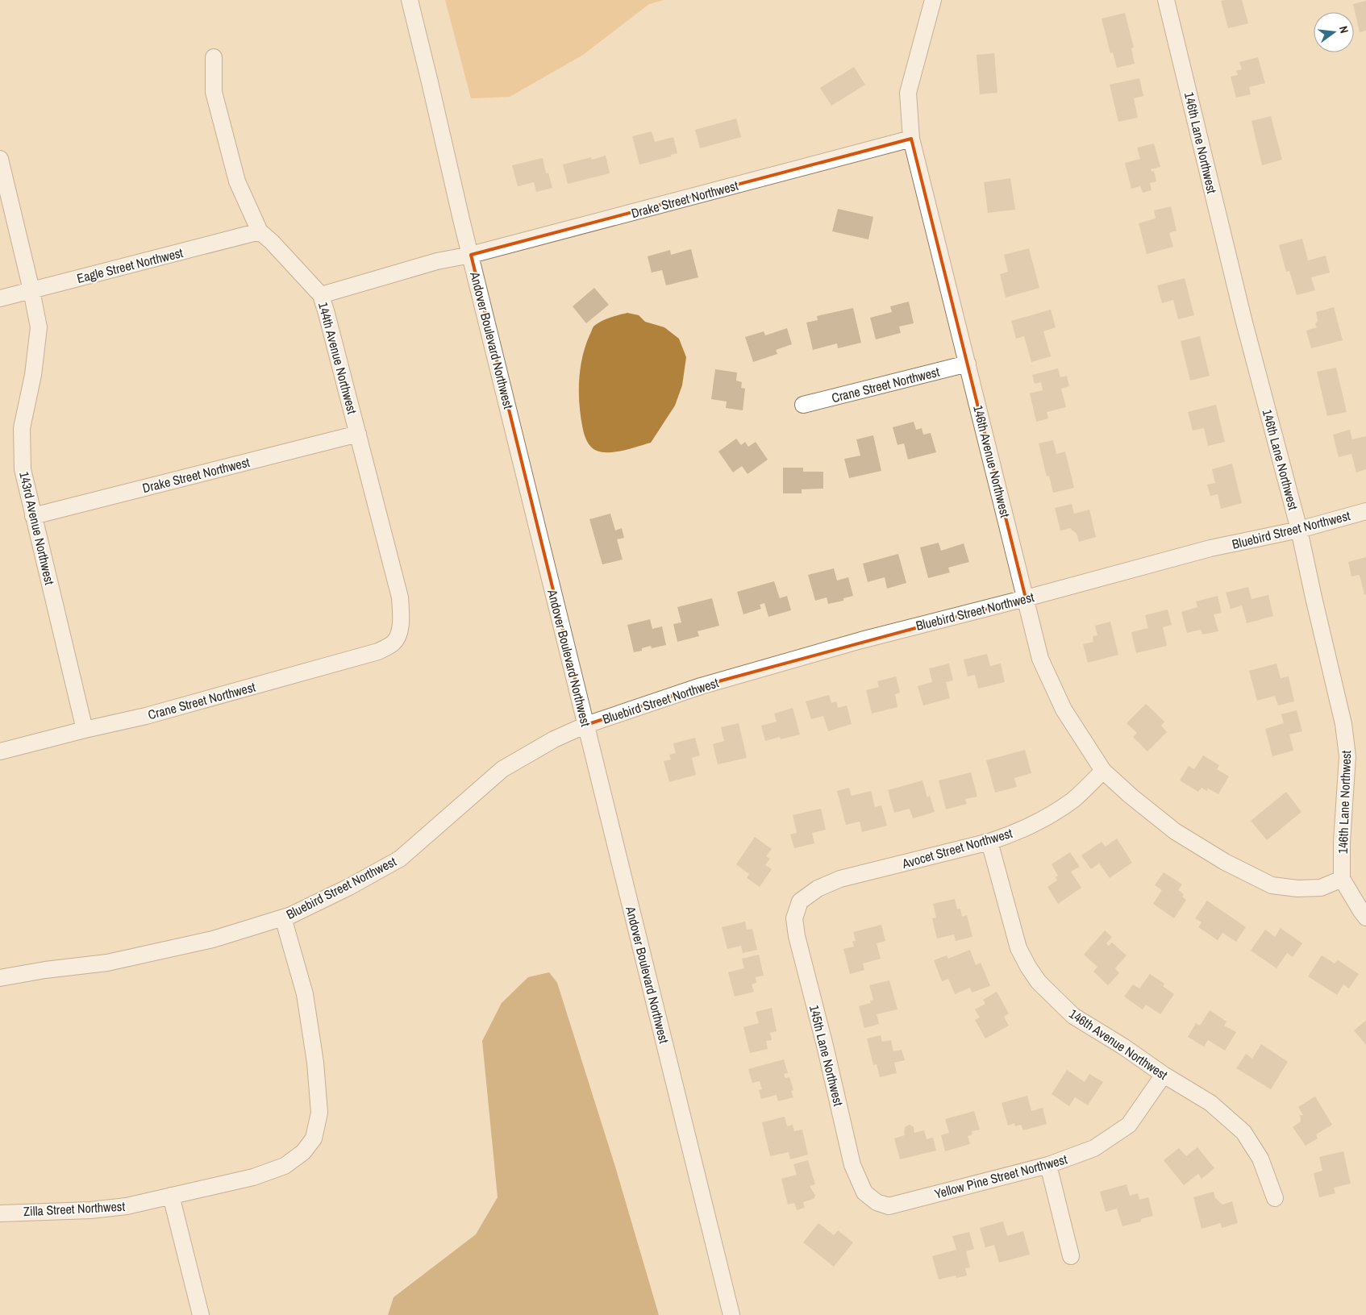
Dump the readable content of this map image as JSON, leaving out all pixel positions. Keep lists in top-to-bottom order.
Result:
{
  "streets": {
    "street": [
      "146th Lane Northwest",
      "Drake Street Northwest",
      "Eagle Street Northwest",
      "Andover Boulevard Northwest",
      "144th Avenue Northwest",
      "Crane Street Northwest",
      "146th Avenue Northwest",
      "143rd Avenue Northwest",
      "Bluebird Street Northwest",
      "Avocet Street Northwest",
      "145th Lane Northwest",
      "Yellow Pine Street Northwest",
      "Zilla Street Northwest"
    ]
  },
  "crossings": [
    ["146th Lane Northwest", "Bluebird Street Northwest"],
    ["Drake Street Northwest", "Andover Boulevard Northwest"],
    ["Drake Street Northwest", "144th Avenue Northwest"],
    ["Drake Street Northwest", "146th Avenue Northwest"],
    ["Drake Street Northwest", "143rd Avenue Northwest"],
    ["Eagle Street Northwest", "144th Avenue Northwest"],
    ["Eagle Street Northwest", "143rd Avenue Northwest"],
    ["Andover Boulevard Northwest", "Bluebird Street Northwest"],
    ["144th Avenue Northwest", "Crane Street Northwest"],
    ["Crane Street Northwest", "146th Avenue Northwest"],
    ["Crane Street Northwest", "143rd Avenue Northwest"],
    ["146th Avenue Northwest", "Bluebird Street Northwest"],
    ["146th Avenue Northwest", "Avocet Street Northwest"],
    ["146th Avenue Northwest", "Yellow Pine Street Northwest"],
    ["Avocet Street Northwest", "145th Lane Northwest"],
    ["145th Lane Northwest", "Yellow Pine Street Northwest"]
  ],
  "north": "right"
}
